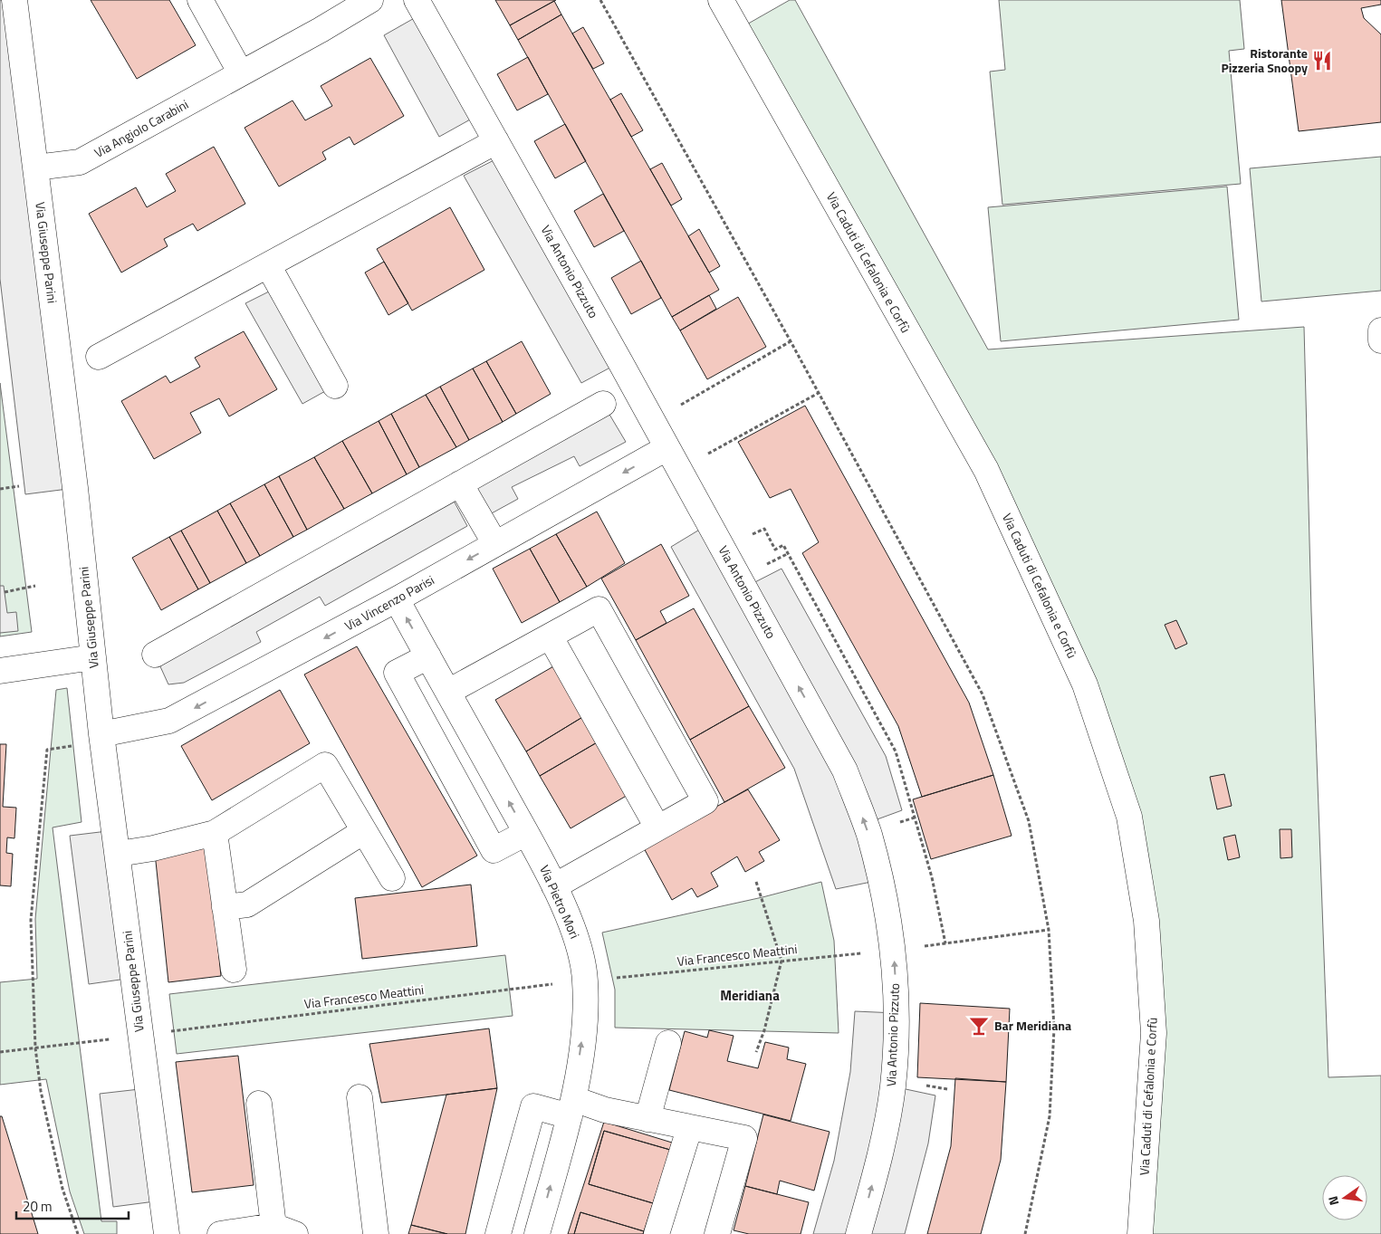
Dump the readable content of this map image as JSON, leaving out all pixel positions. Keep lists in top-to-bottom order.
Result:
{
  "streets": {
    "street": [
      "Via Angiolo Carabini",
      "Via Giuseppe Parini",
      "Via Caduti di Cefalonia e Corfù",
      "Via Antonio Pizzuto",
      "Via Vincenzo Parisi",
      "Via Pietro Mori"
    ],
    "path": ["Via Francesco Meattini"]
  },
  "crossings": [
    ["Via Angiolo Carabini", "Via Giuseppe Parini"],
    ["Via Giuseppe Parini", "Via Vincenzo Parisi"],
    ["Via Antonio Pizzuto", "Via Vincenzo Parisi"],
    ["Via Vincenzo Parisi", "Via Pietro Mori"]
  ],
  "one_way": ["Via Antonio Pizzuto"],
  "districts": ["Meridiana"],
  "places": {
    "restaurant": ["Ristorante Pizzeria Snoopy"],
    "bar": ["Bar Meridiana"]
  },
  "scale_bar": "20 m",
  "north": "left"
}
